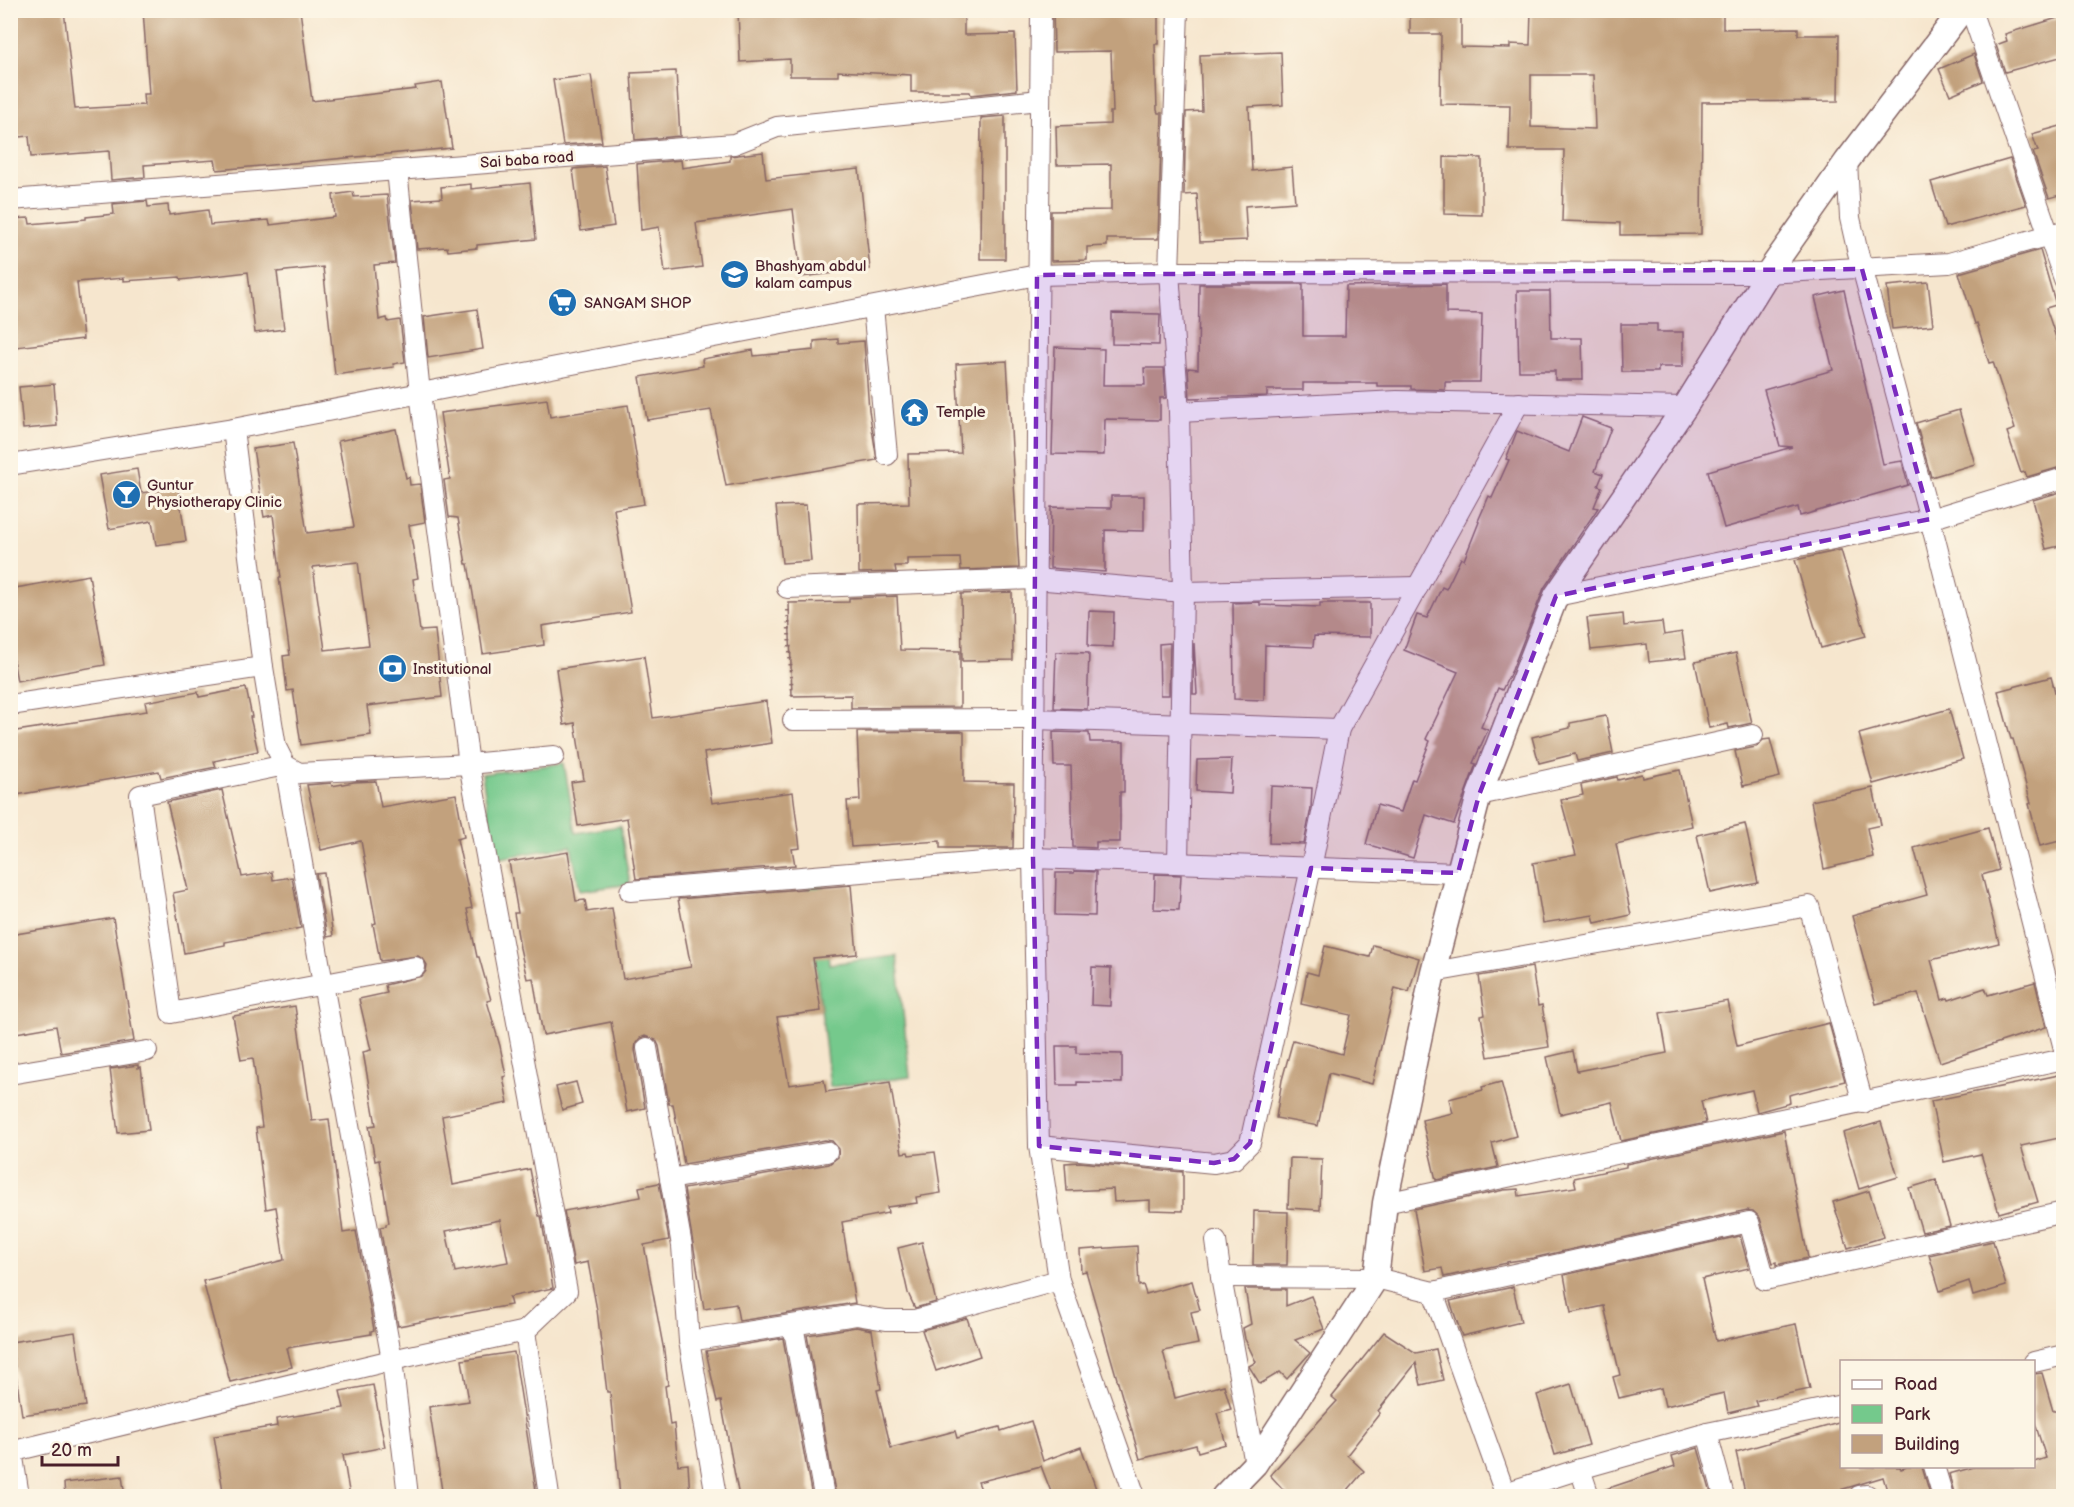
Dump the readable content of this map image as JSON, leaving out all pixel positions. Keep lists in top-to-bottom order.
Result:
{
  "streets": {
    "street": ["Sai baba road"]
  },
  "places": {
    "school or university": ["Bhashyam abdul kalam campus"],
    "supermarket": ["SANGAM SHOP"],
    "temple": ["Temple"],
    "bar": ["Guntur Physiotherapy Clinic"],
    "bank": ["Institutional"]
  },
  "legend": ["Road", "Park", "Building"],
  "scale_bar": "20 m"
}
